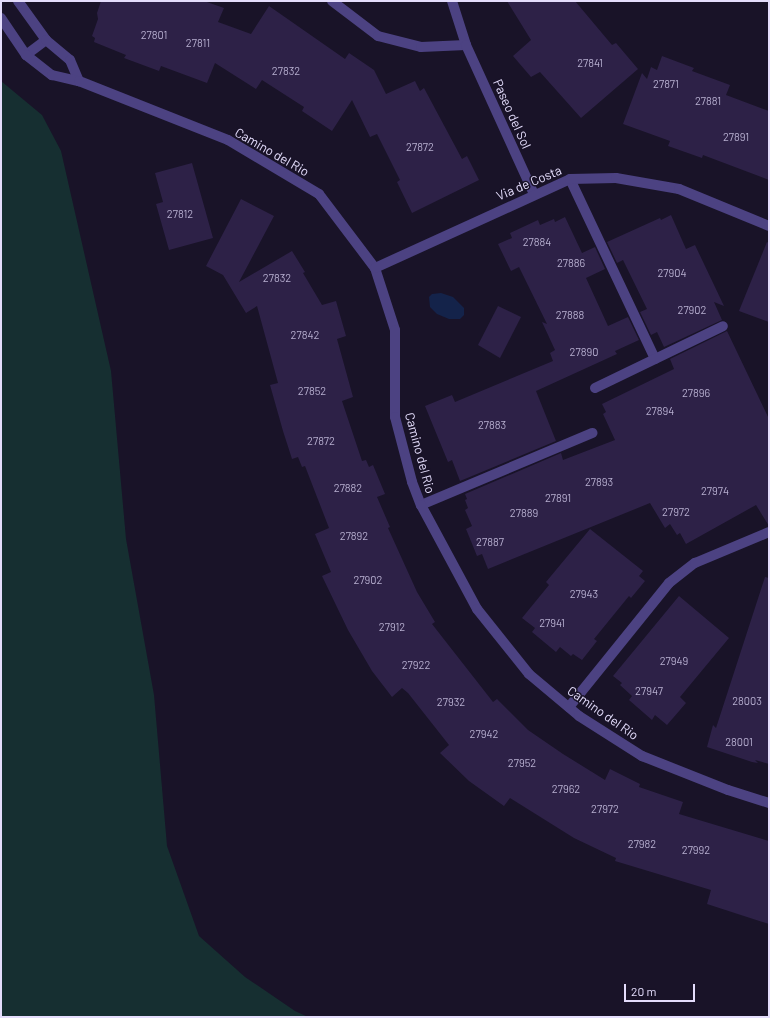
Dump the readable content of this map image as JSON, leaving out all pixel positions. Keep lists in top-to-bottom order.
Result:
{
  "streets": {
    "street": ["Paseo del Sol", "Camino del Rio", "Via de Costa"]
  },
  "crossings": [
    ["Paseo del Sol", "Via de Costa"],
    ["Camino del Rio", "Via de Costa"]
  ],
  "house_numbers": [
    "27801",
    "27811",
    "27841",
    "27832",
    "27871",
    "27881",
    "27891",
    "27872",
    "27812",
    "27884",
    "27886",
    "27904",
    "27832",
    "27902",
    "27888",
    "27842",
    "27890",
    "27852",
    "27896",
    "27894",
    "27883",
    "27872",
    "27893",
    "27882",
    "27974",
    "27891",
    "27972",
    "27889",
    "27892",
    "27887",
    "27902",
    "27943",
    "27941",
    "27912",
    "27949",
    "27922",
    "27947",
    "28003",
    "27932",
    "27942",
    "28001",
    "27952",
    "27962",
    "27972",
    "27982",
    "27992"
  ],
  "scale_bar": "20 m"
}
